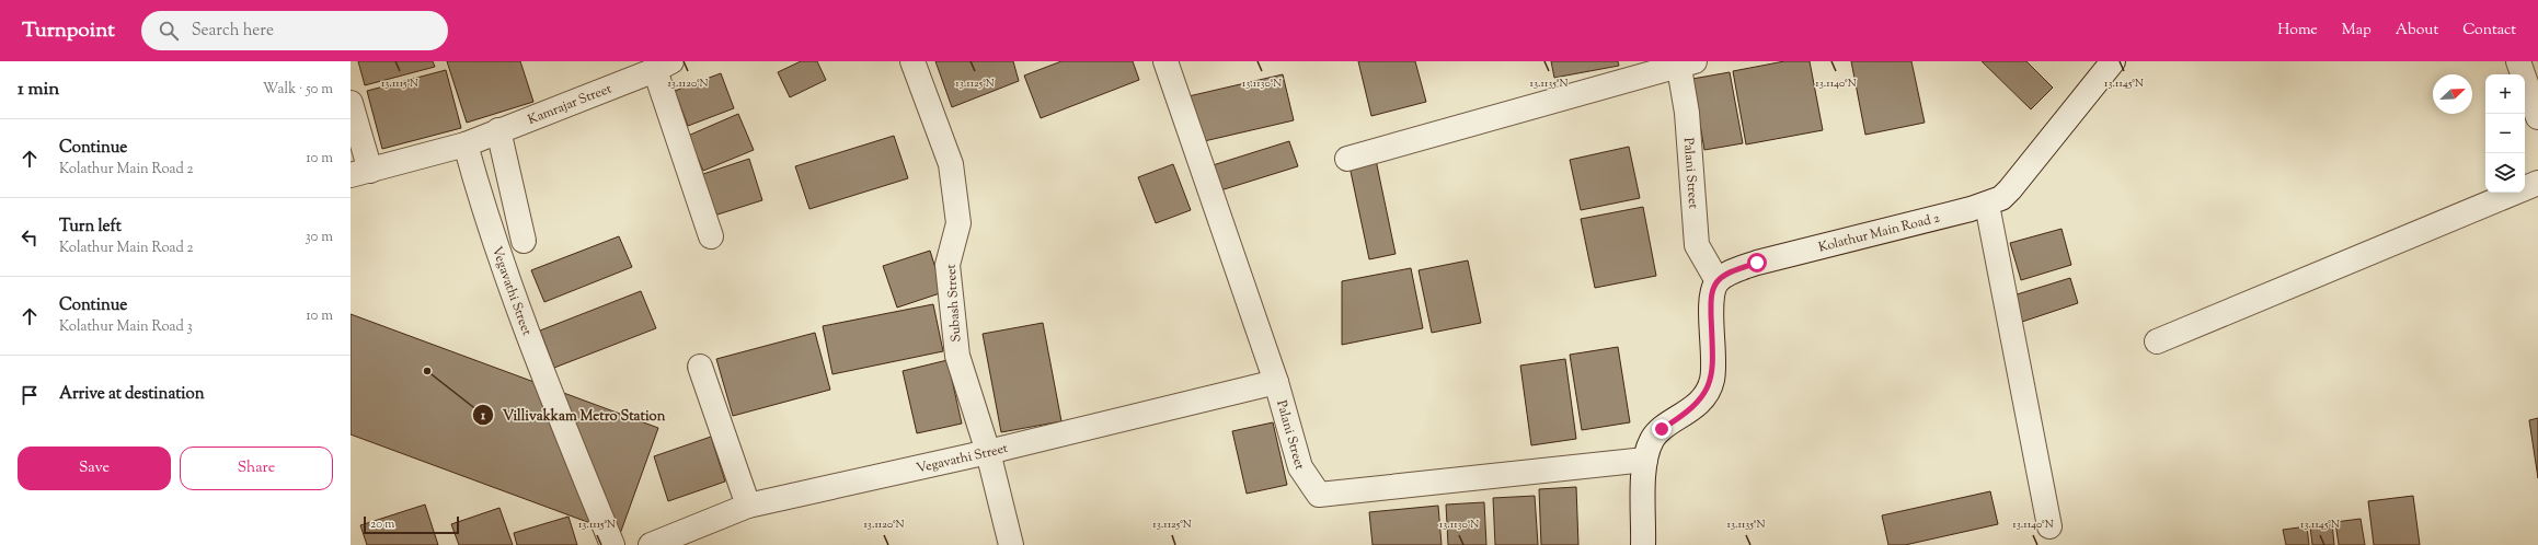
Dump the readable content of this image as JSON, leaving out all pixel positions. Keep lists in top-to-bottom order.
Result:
{
  "streets": {
    "street": [
      "Kamrajar Street",
      "Palani Street",
      "Kolathur Main Road 2",
      "Vegavathi Street",
      "Subash Street"
    ]
  },
  "crossings": [
    ["Kamrajar Street", "Vegavathi Street"],
    ["Palani Street", "Kolathur Main Road 2"],
    ["Palani Street", "Vegavathi Street"],
    ["Vegavathi Street", "Subash Street"]
  ],
  "places": ["Villivakkam Metro Station"],
  "scale_bar": "20 m",
  "north": "top right",
  "page": {
    "header": "Turnpoint",
    "search": "Search here",
    "nav": [
      "Home",
      "Map",
      "About",
      "Contact"
    ],
    "heading": ["1 min", "Walk · 50 m"],
    "map_buttons": ["+", "−"],
    "list": [
      ["Continue", "Kolathur Main Road 2", "10 m"],
      ["Turn left", "Kolathur Main Road 2", "30 m"],
      ["Continue", "Kolathur Main Road 3", "10 m"],
      "Arrive at destination"
    ],
    "buttons": ["Save", "Share"],
    "scale": "20 m"
  },
  "coordinates": [
    "13.1115°N",
    "13.1120°N",
    "13.1125°N",
    "13.1130°N",
    "13.1135°N",
    "13.1140°N",
    "13.1145°N"
  ]
}
